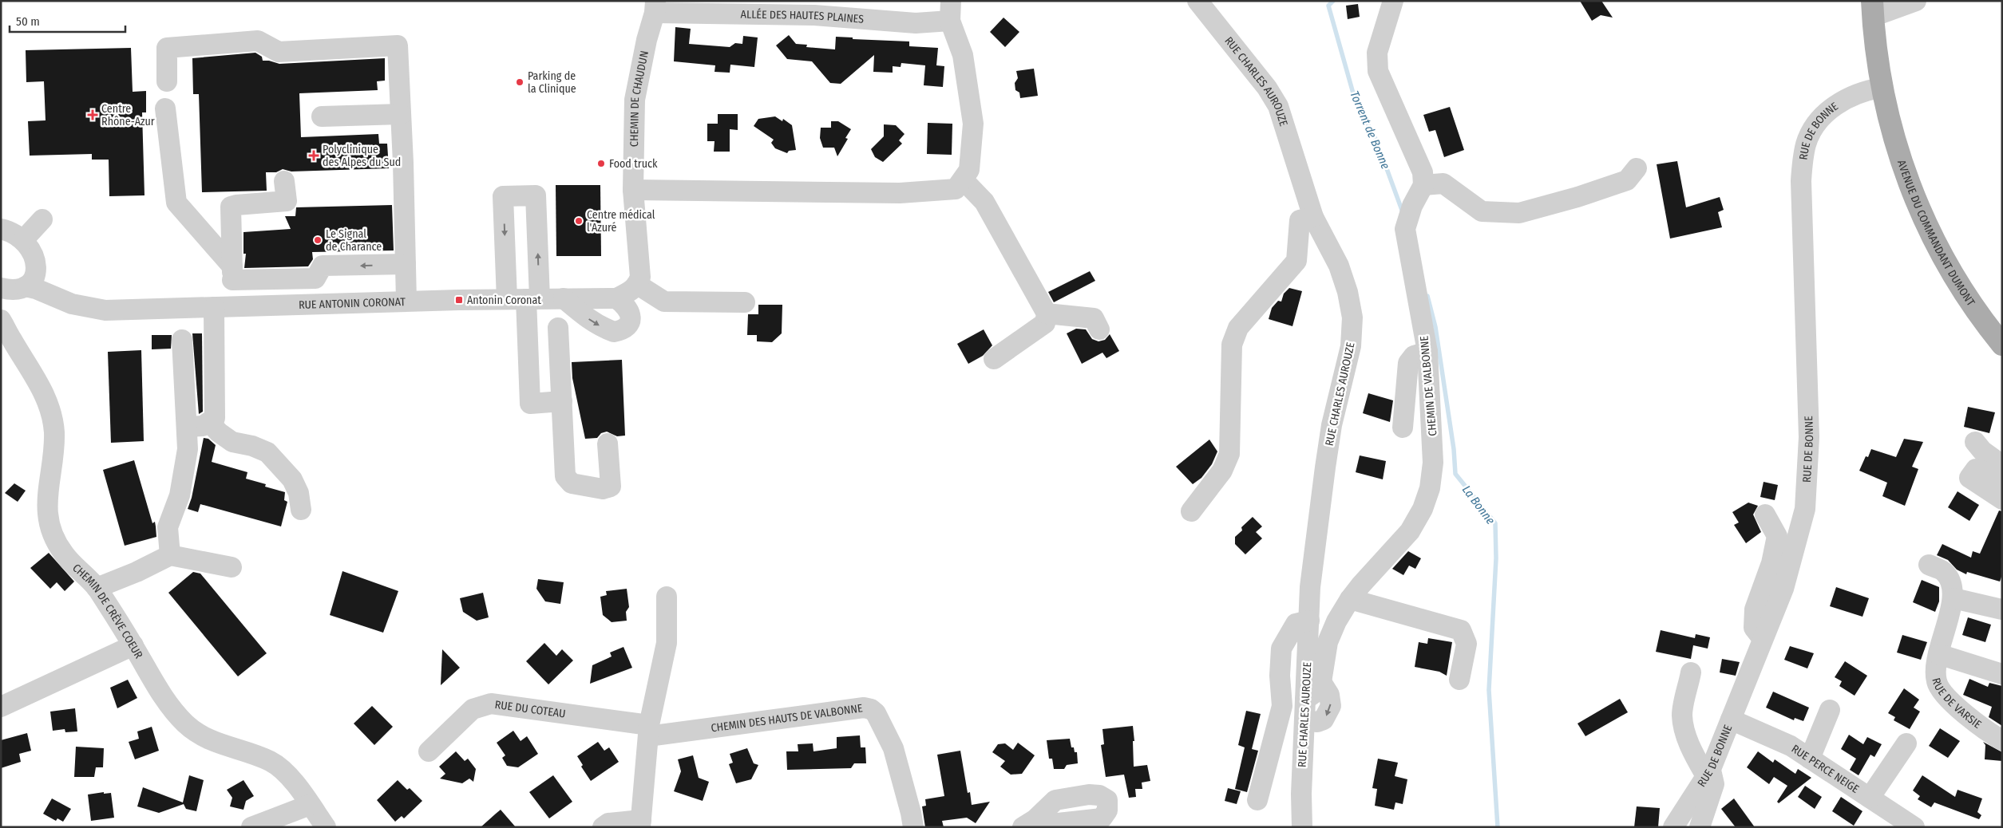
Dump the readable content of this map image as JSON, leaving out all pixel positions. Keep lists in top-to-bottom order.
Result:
{
  "streets": {
    "main road": ["AVENUE DU COMMANDANT DUMONT"],
    "street": [
      "ALLÉE DES HAUTES PLAINES",
      "RUE CHARLES AUROUZE",
      "CHEMIN DE CHAUDUN",
      "RUE DE BONNE",
      "RUE ANTONIN CORONAT",
      "CHEMIN DE VALBONNE",
      "CHEMIN DE CRÈVE COEUR",
      "RUE DE VARSIE",
      "RUE DU COTEAU",
      "CHEMIN DES HAUTS DE VALBONNE",
      "RUE PERCE NEIGE"
    ]
  },
  "crossings": [
    ["ALLÉE DES HAUTES PLAINES", "CHEMIN DE CHAUDUN"],
    ["RUE CHARLES AUROUZE", "CHEMIN DE VALBONNE"],
    ["CHEMIN DE CHAUDUN", "RUE ANTONIN CORONAT"],
    ["RUE DE BONNE", "AVENUE DU COMMANDANT DUMONT"],
    ["RUE DE BONNE", "RUE PERCE NEIGE"],
    ["RUE ANTONIN CORONAT", "CHEMIN DE CRÈVE COEUR"],
    ["RUE DU COTEAU", "CHEMIN DES HAUTS DE VALBONNE"]
  ],
  "water": ["Torrent de Bonne", "La Bonne"],
  "places": {
    "other": [
      "Parking de la Clinique",
      "Food truck",
      "Centre médical l'Azuré",
      "Le Signal de Charance"
    ],
    "health": ["Centre Rhône-Azur", "Polyclinique des Alpes du Sud"],
    "transit": ["Antonin Coronat"]
  },
  "scale_bar": "50 m"
}
